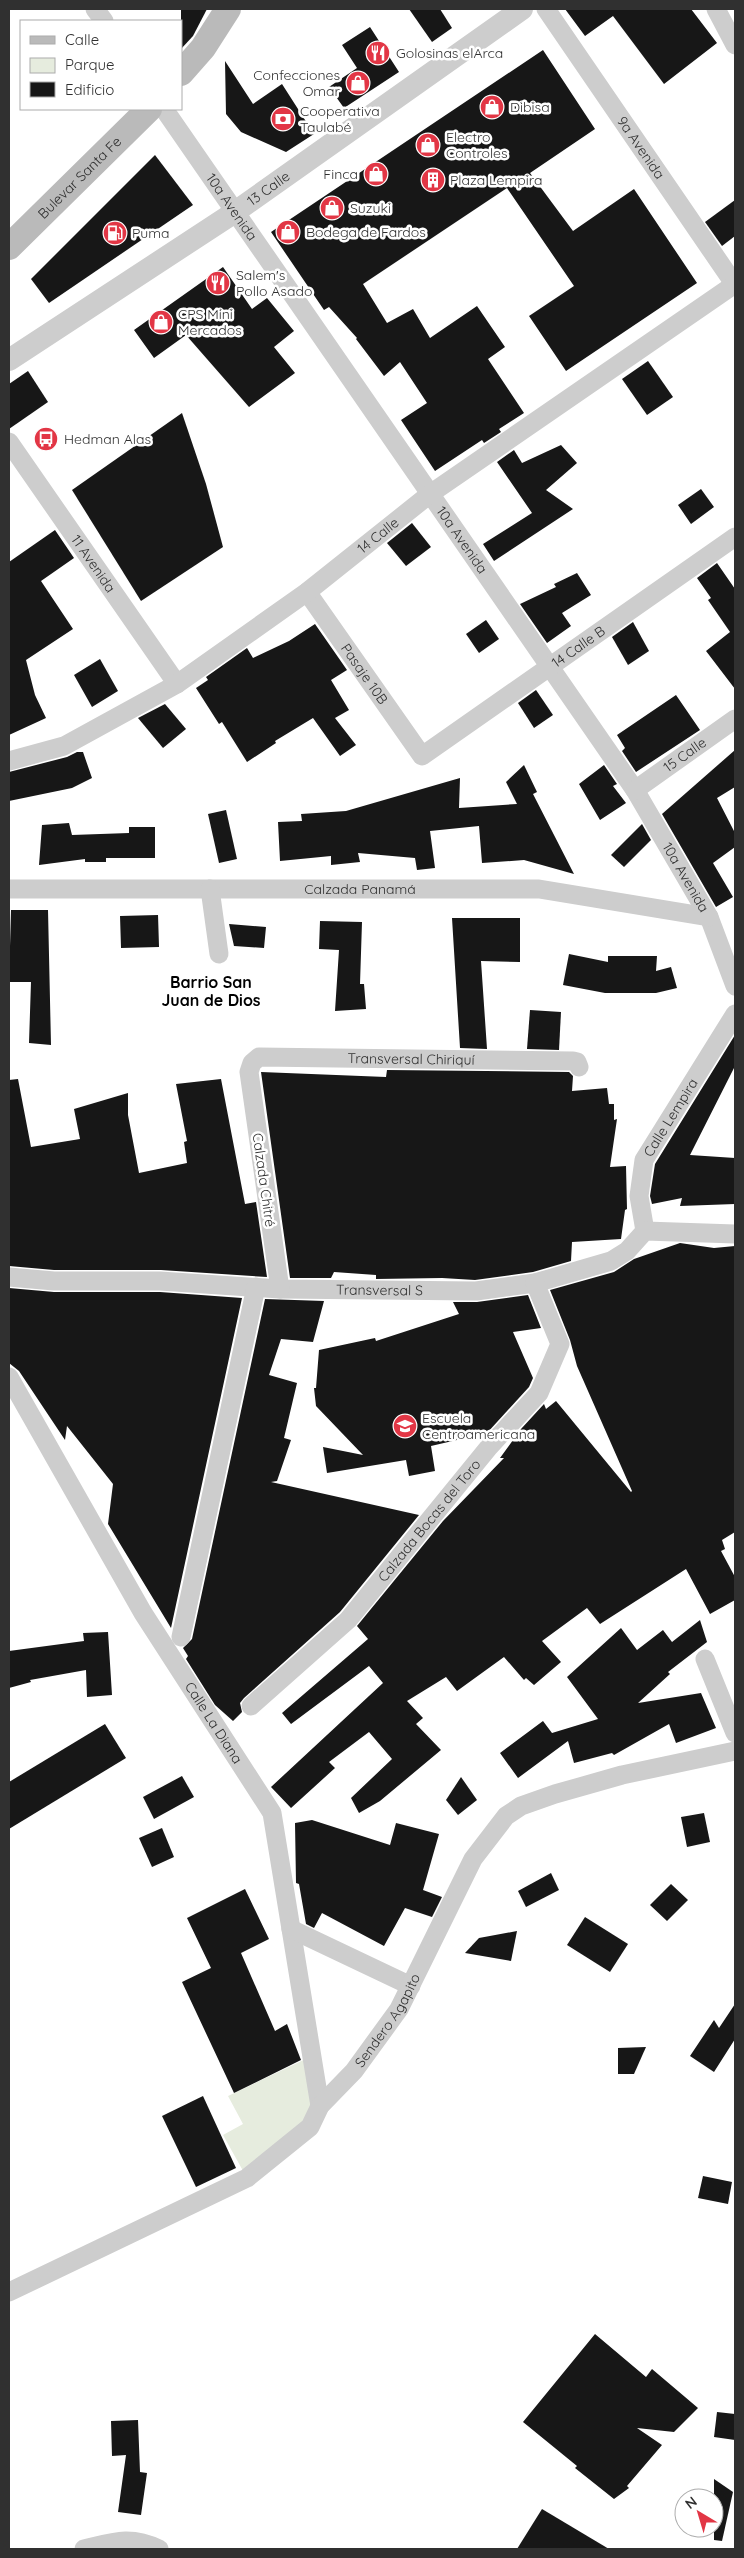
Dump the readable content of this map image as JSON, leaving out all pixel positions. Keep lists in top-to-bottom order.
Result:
{
  "streets": {
    "main road": ["Bulevar Santa Fe"],
    "street": [
      "9a Avenida",
      "13 Calle",
      "10a Avenida",
      "14 Calle",
      "11 Avenida",
      "14 Calle B",
      "Pasaje 10B",
      "15 Calle",
      "Calzada Panamá",
      "Transversal Chiriquí",
      "Calle Lempira",
      "Calzada Chitré",
      "Transversal S",
      "Calzada Bocas del Toro",
      "Calle La Diana",
      "Sendero Agapito"
    ]
  },
  "crossings": [
    ["9a Avenida", "14 Calle"],
    ["13 Calle", "10a Avenida"],
    ["10a Avenida", "14 Calle"],
    ["10a Avenida", "14 Calle B"],
    ["10a Avenida", "15 Calle"],
    ["10a Avenida", "Calzada Panamá"],
    ["14 Calle", "11 Avenida"],
    ["14 Calle", "Pasaje 10B"],
    ["14 Calle B", "Pasaje 10B"],
    ["Transversal Chiriquí", "Calzada Chitré"],
    ["Calle Lempira", "Transversal S"],
    ["Calzada Chitré", "Transversal S"],
    ["Transversal S", "Calzada Bocas del Toro"],
    ["Calle La Diana", "Sendero Agapito"]
  ],
  "districts": ["Barrio San Juan de Dios"],
  "places": {
    "restaurant": ["Golosinas elArca", "Salem's Pollo Asado"],
    "shop": [
      "Confecciones Omar",
      "Dibisa",
      "Electro Controles",
      "Finca",
      "Suzuki",
      "Bodega de Fardos",
      "CPS Mini Mercados"
    ],
    "bank": ["Cooperativa Taulabé"],
    "building": ["Plaza Lempira"],
    "fuel station": ["Puma"],
    "bus stop": ["Hedman Alas"],
    "school or university": ["Escuela Centroamericana"]
  },
  "legend": ["Calle", "Parque", "Edificio"],
  "north": "top left"
}
